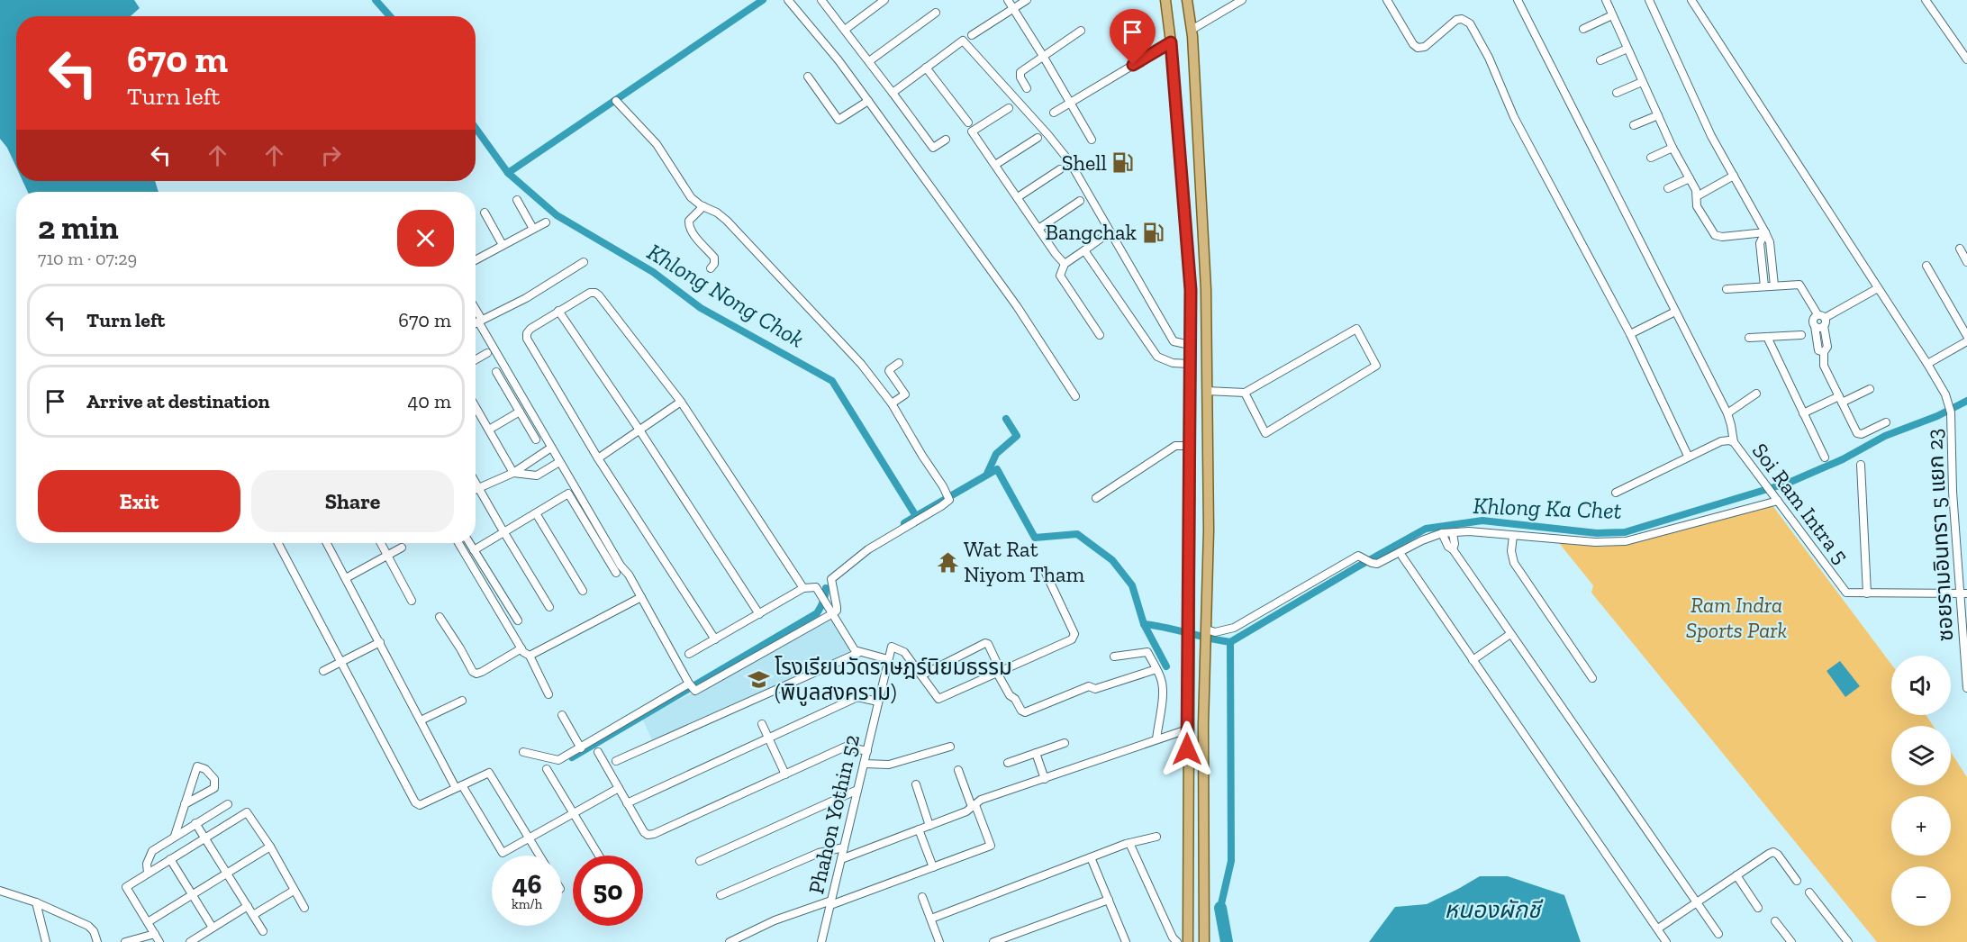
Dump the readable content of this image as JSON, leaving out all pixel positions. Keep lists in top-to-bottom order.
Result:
{
  "streets": {
    "street": ["Soi Ram Intra 5", "ซอยรามอินทรา 5 แยก 23", "Phahon Yothin 52"]
  },
  "crossings": [
    ["Soi Ram Intra 5", "ซอยรามอินทรา 5 แยก 23"]
  ],
  "water": ["Khlong Nong Chok", "Khlong Ka Chet", "หนองผักชี"],
  "parks": ["Ram Indra Sports Park"],
  "places": {
    "fuel station": ["Shell", "Bangchak"],
    "temple": ["Wat Rat Niyom Tham"],
    "school or university": ["โรงเรียนวัดราษฎร์นิยมธรรม (พิบูลสงคราม)"]
  },
  "page": {
    "turn": ["670 m", "Turn left"],
    "heading": ["2 min", "710 m · 07:29"],
    "list": [
      {
        "name": "Turn left",
        "value": "670 m"
      },
      {
        "name": "Arrive at destination",
        "value": "40 m"
      }
    ],
    "buttons": ["Exit", "Share"],
    "map_buttons": ["+", "−"],
    "speed": "46 km/h",
    "limit": "50"
  }
}
